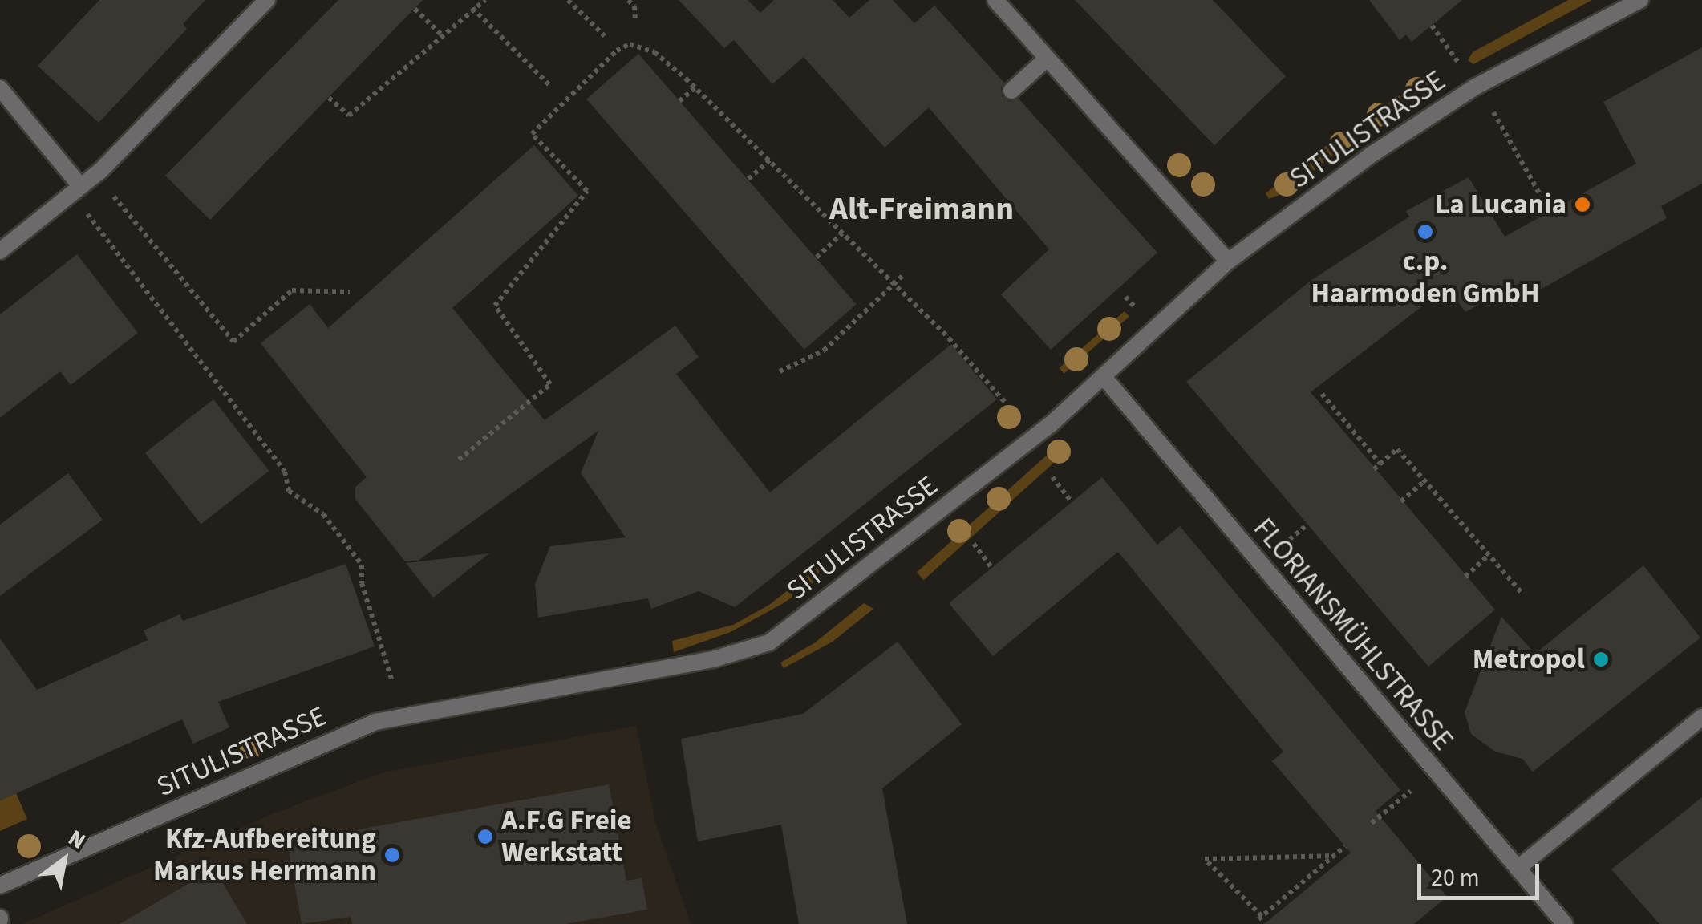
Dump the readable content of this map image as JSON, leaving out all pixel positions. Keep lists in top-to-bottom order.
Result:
{
  "streets": {
    "street": ["SITULISTRASSE", "FLORIANSMÜHLSTRASSE"]
  },
  "crossings": [
    ["SITULISTRASSE", "FLORIANSMÜHLSTRASSE"]
  ],
  "districts": ["Alt-Freimann"],
  "places": [
    "La Lucania",
    "c.p. Haarmoden GmbH",
    "Metropol",
    "A.F.G Freie Werkstatt",
    "Kfz-Aufbereitung Markus Herrmann"
  ],
  "scale_bar": "20 m",
  "north": "top right"
}
